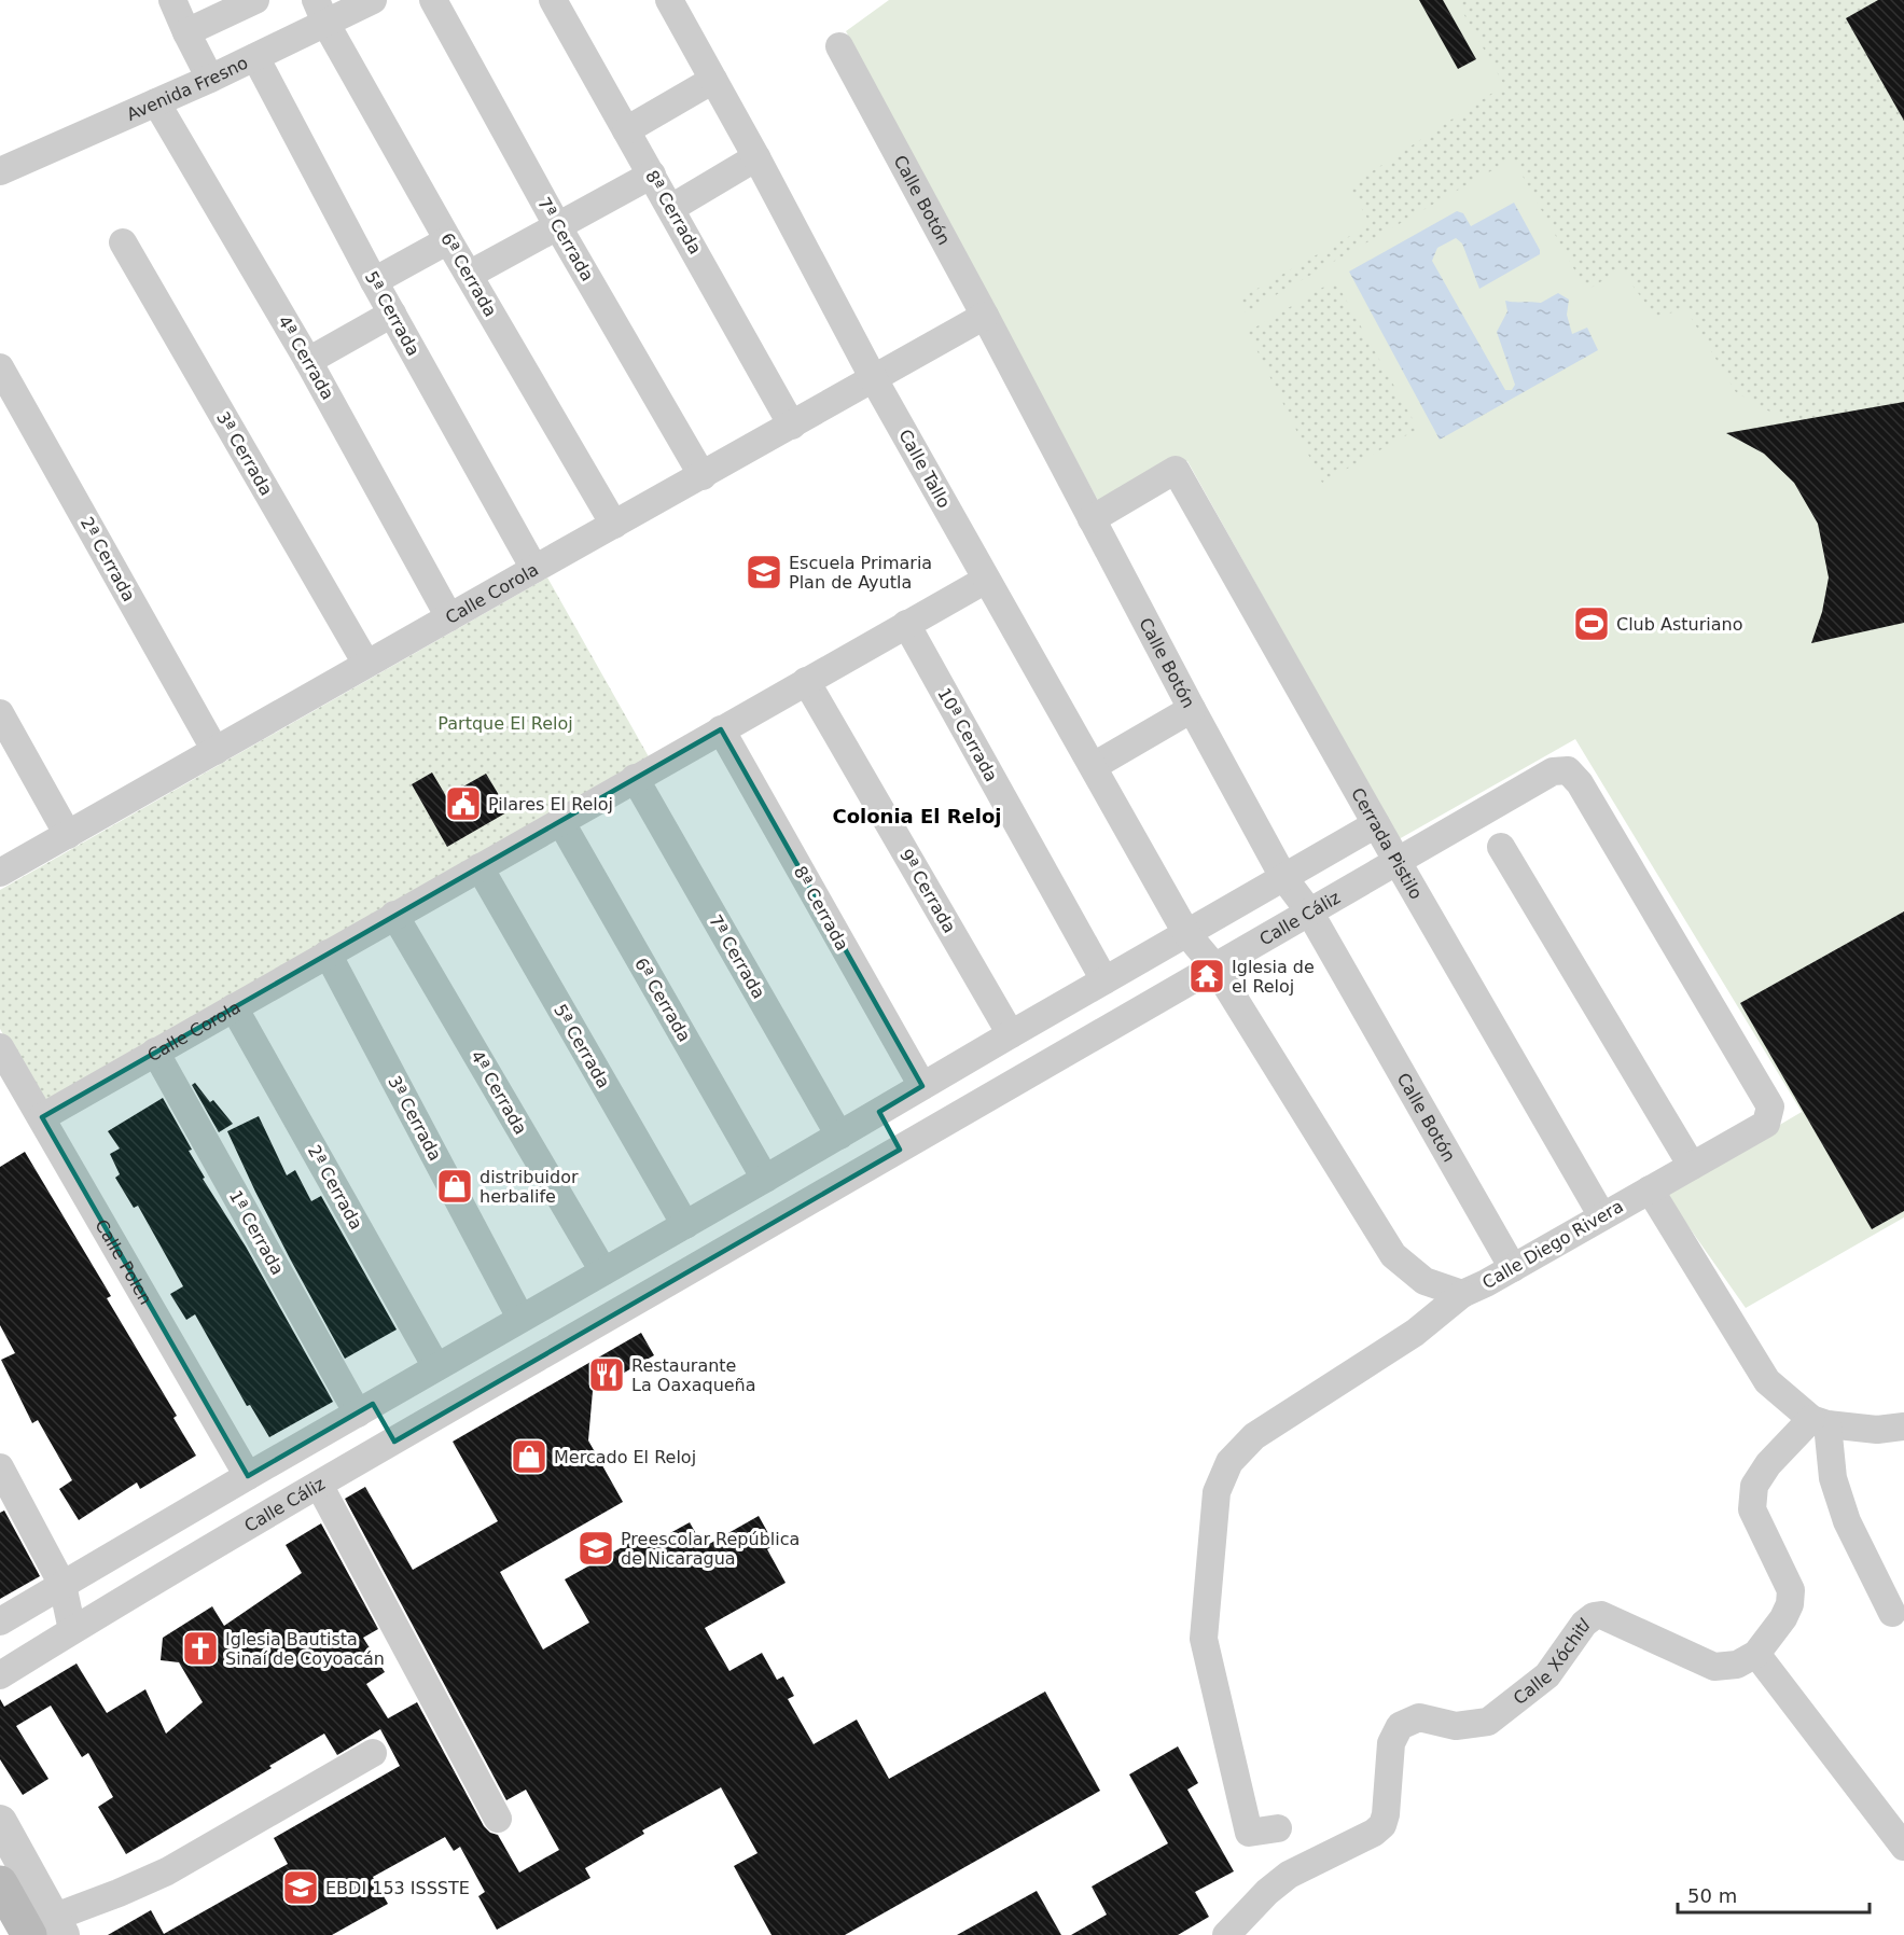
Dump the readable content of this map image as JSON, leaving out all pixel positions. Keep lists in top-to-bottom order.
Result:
{
  "streets": {
    "street": [
      "Avenida Fresno",
      "Calle Botón",
      "8ª Cerrada",
      "7ª Cerrada",
      "6ª Cerrada",
      "5ª Cerrada",
      "4ª Cerrada",
      "3ª Cerrada",
      "Calle Tallo",
      "2ª Cerrada",
      "Calle Corola",
      "10ª Cerrada",
      "Cerrada Pistilo",
      "9ª Cerrada",
      "Calle Cáliz",
      "1ª Cerrada",
      "Calle Diego Rivera",
      "Calle Polen",
      "Calle Xóchitl"
    ]
  },
  "crossings": [
    ["Avenida Fresno", "6ª Cerrada"],
    ["Avenida Fresno", "5ª Cerrada"],
    ["Avenida Fresno", "4ª Cerrada"],
    ["Calle Botón", "Calle Corola"],
    ["Calle Botón", "Cerrada Pistilo"],
    ["Calle Botón", "Calle Cáliz"],
    ["Calle Botón", "Calle Diego Rivera"],
    ["8ª Cerrada", "Calle Corola"],
    ["7ª Cerrada", "Calle Corola"],
    ["6ª Cerrada", "Calle Corola"],
    ["5ª Cerrada", "Calle Corola"],
    ["4ª Cerrada", "Calle Corola"],
    ["3ª Cerrada", "Calle Corola"],
    ["Calle Tallo", "Calle Corola"],
    ["Calle Tallo", "Calle Diego Rivera"],
    ["2ª Cerrada", "Calle Corola"],
    ["Calle Corola", "10ª Cerrada"],
    ["Calle Corola", "9ª Cerrada"],
    ["Calle Corola", "1ª Cerrada"],
    ["Calle Corola", "Calle Polen"],
    ["Cerrada Pistilo", "Calle Cáliz"],
    ["Cerrada Pistilo", "Calle Diego Rivera"],
    ["Calle Cáliz", "1ª Cerrada"],
    ["Calle Cáliz", "Calle Diego Rivera"]
  ],
  "districts": ["Colonia El Reloj"],
  "parks": ["Partque El Reloj"],
  "places": {
    "school or university": ["Escuela Primaria Plan de Ayutla", "Preescolar República de Nicaragua", "EBDI 153 ISSSTE"],
    "sports": ["Club Asturiano"],
    "public building": ["Pilares El Reloj"],
    "temple": ["Iglesia de el Reloj"],
    "shop": ["distribuidor herbalife", "Mercado El Reloj"],
    "restaurant": ["Restaurante La Oaxaqueña"],
    "church": ["Iglesia Bautista Sinaí de Coyoacán"]
  },
  "scale_bar": "50 m"
}
